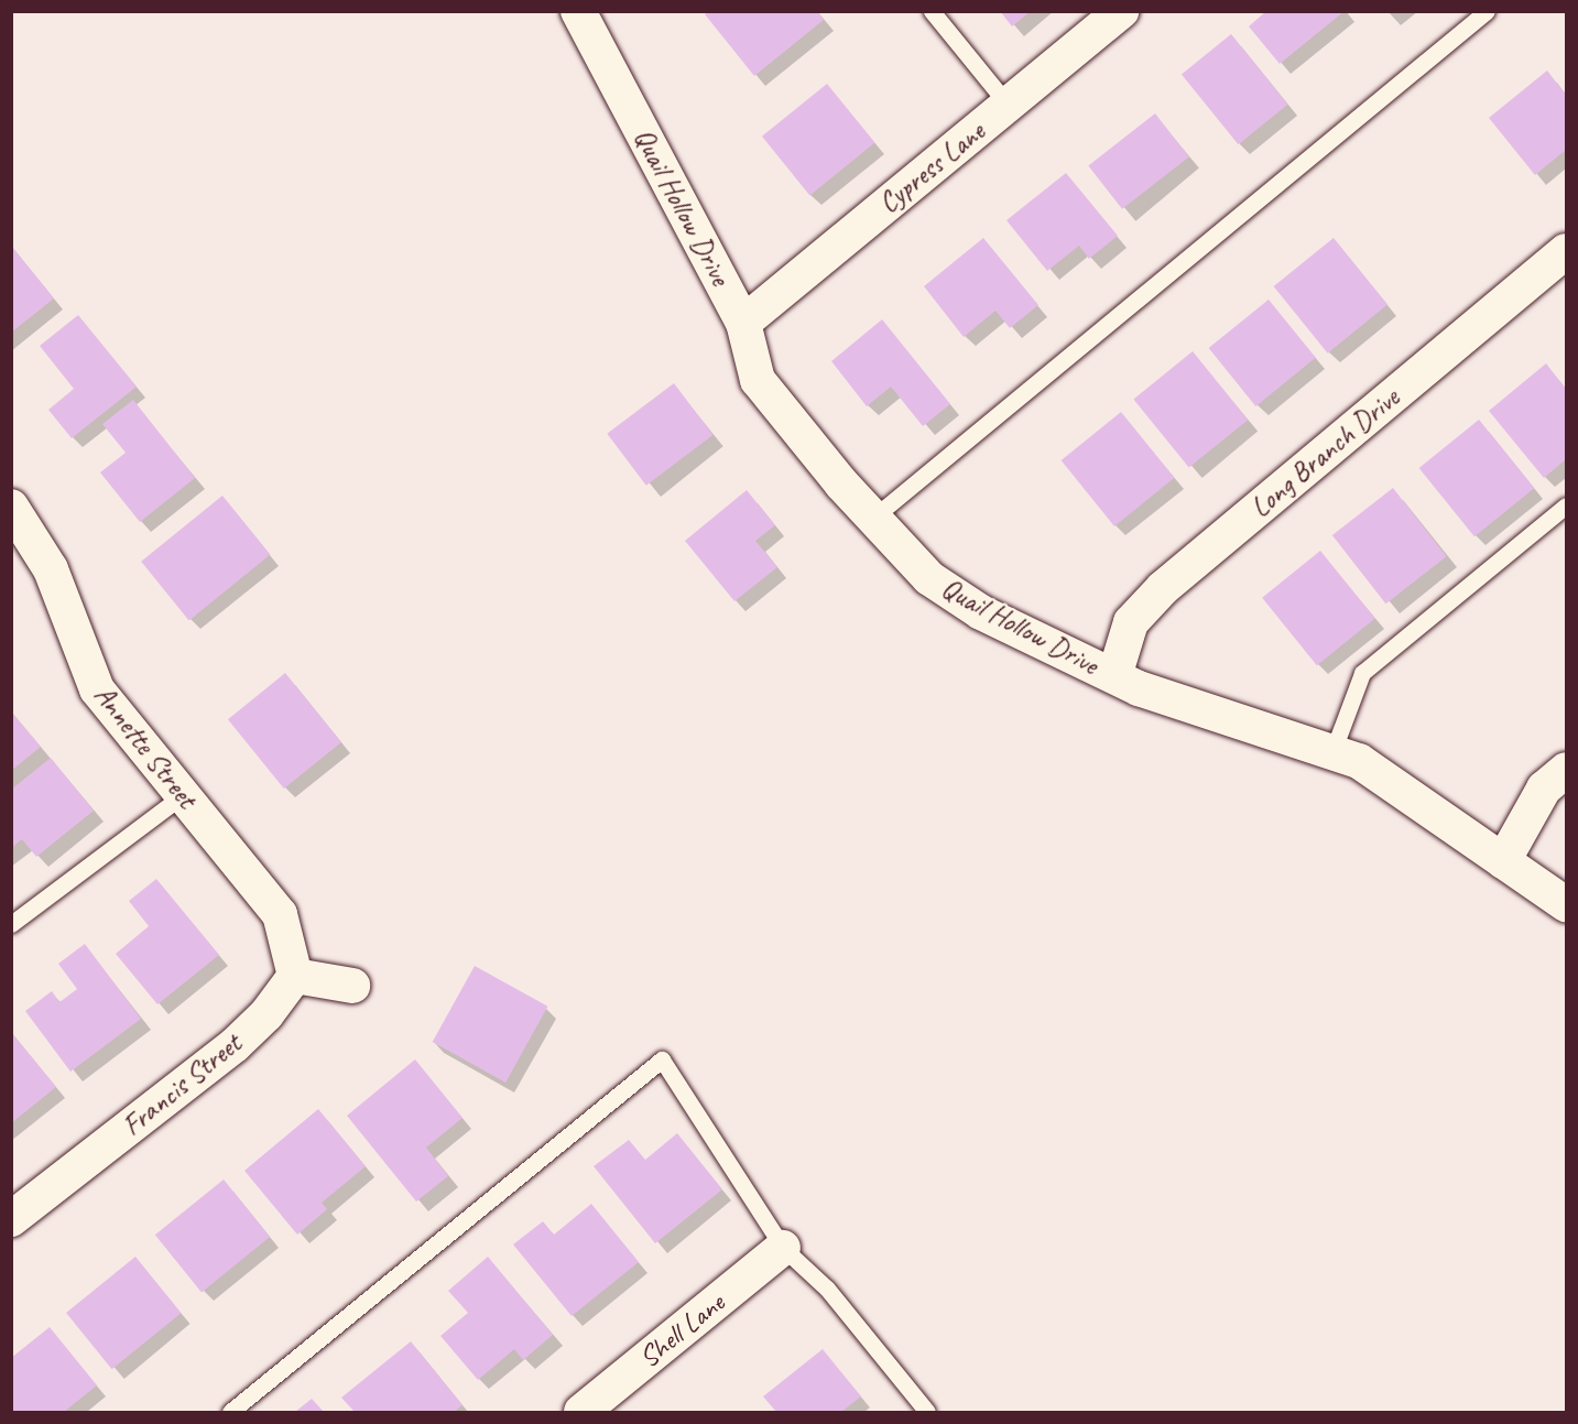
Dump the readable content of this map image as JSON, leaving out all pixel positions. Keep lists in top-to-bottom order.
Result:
{
  "streets": {
    "street": [
      "Cypress Lane",
      "Quail Hollow Drive",
      "Long Branch Drive",
      "Annette Street",
      "Francis Street",
      "Shell Lane"
    ]
  },
  "crossings": [
    ["Cypress Lane", "Quail Hollow Drive"],
    ["Quail Hollow Drive", "Long Branch Drive"],
    ["Annette Street", "Francis Street"]
  ]
}
